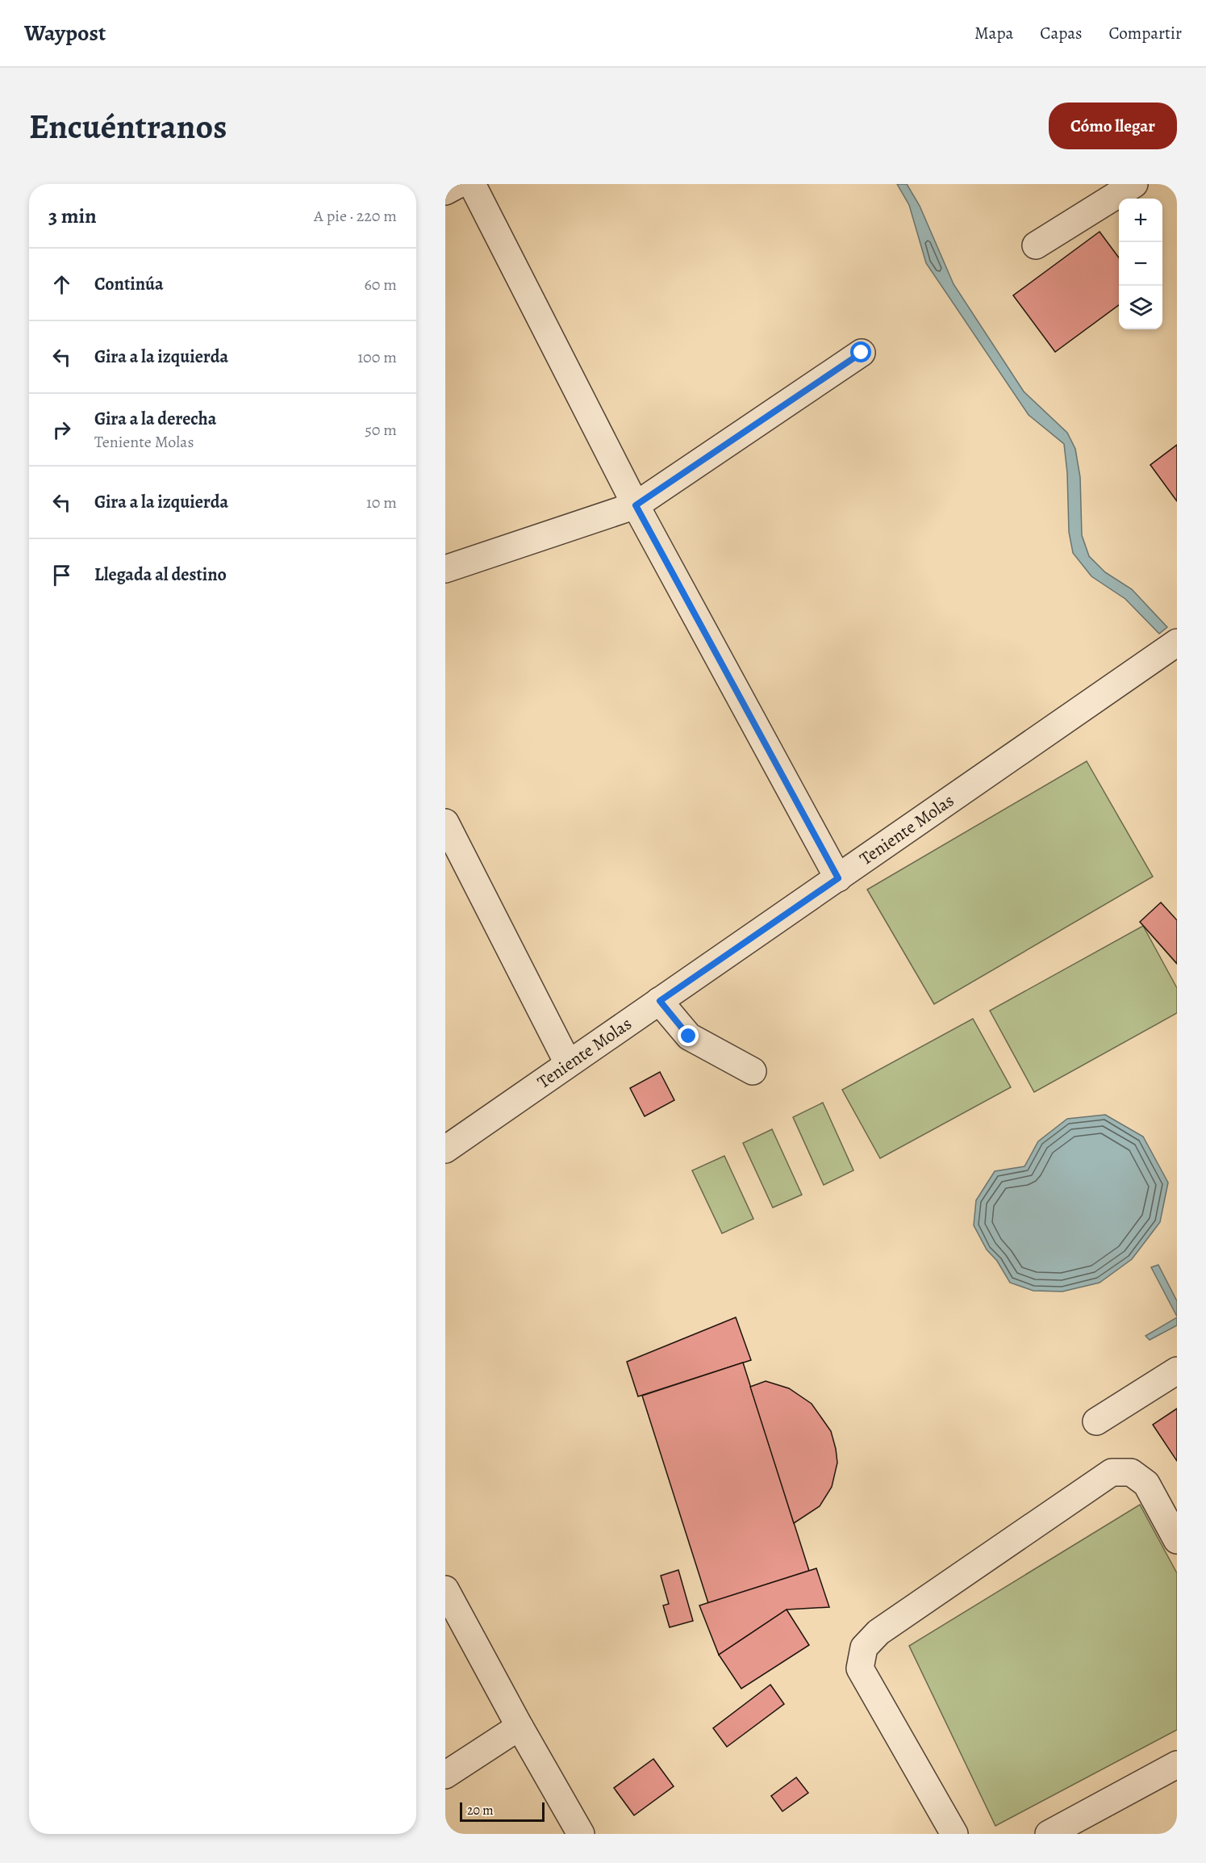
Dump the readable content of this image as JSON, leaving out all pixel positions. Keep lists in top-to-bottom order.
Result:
{
  "streets": {
    "street": ["Teniente Molas"]
  },
  "scale_bar": "20 m",
  "page": {
    "header": "Waypost",
    "nav": ["Mapa", "Capas", "Compartir"],
    "buttons": "Cómo llegar",
    "title": "Encuéntranos",
    "heading": ["3 min", "A pie · 220 m"],
    "map_buttons": ["+", "−"],
    "list": [
      ["Continúa", "60 m"],
      ["Gira a la izquierda", "100 m"],
      ["Gira a la derecha", "Teniente Molas", "50 m"],
      ["Gira a la izquierda", "10 m"],
      "Llegada al destino"
    ],
    "scale": "20 m"
  }
}
